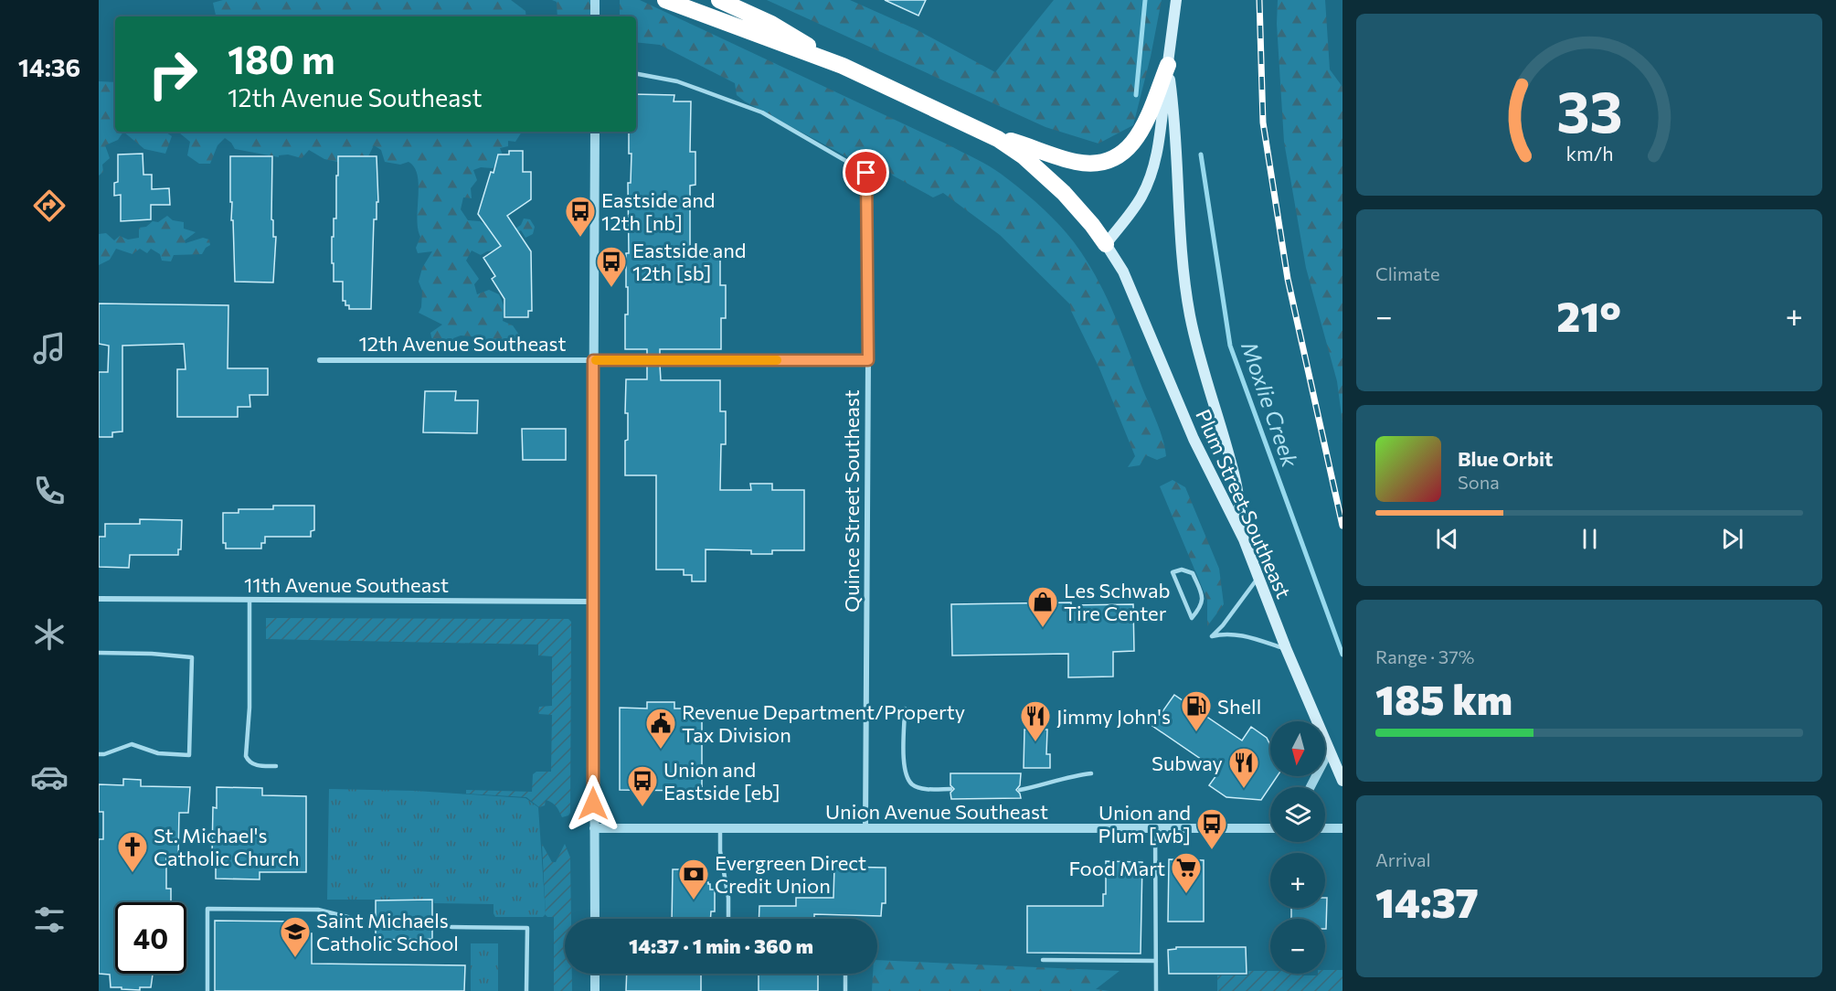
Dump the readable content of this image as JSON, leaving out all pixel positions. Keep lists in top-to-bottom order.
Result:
{
  "streets": {
    "main road": ["Plum Street Southeast"],
    "street": [
      "12th Avenue Southeast",
      "Quince Street Southeast",
      "11th Avenue Southeast",
      "Union Avenue Southeast"
    ]
  },
  "crossings": [
    ["12th Avenue Southeast", "Quince Street Southeast"],
    ["Quince Street Southeast", "Union Avenue Southeast"]
  ],
  "water": ["Moxlie Creek"],
  "places": {
    "bus stop": [
      "Eastside and 12th [nb]",
      "Eastside and 12th [sb]",
      "Union and Eastside [eb]",
      "Union and Plum [wb]"
    ],
    "shop": ["Les Schwab Tire Center"],
    "fuel station": ["Shell"],
    "restaurant": ["Jimmy John's", "Subway"],
    "public building": ["Revenue Department/Property Tax Division"],
    "church": ["St. Michael's Catholic Church"],
    "supermarket": ["Food Mart"],
    "bank": ["Evergreen Direct Credit Union"],
    "school or university": ["Saint Michaels Catholic School"]
  },
  "north": "bottom",
  "page": {
    "tabs": "14:36",
    "turn": ["180 m", "12th Avenue Southeast"],
    "tile": [
      "Climate",
      ["Range · 37%", "185 km"],
      ["Arrival", "14:37"]
    ],
    "heat": ["−", "21°", "+"],
    "song": ["Blue Orbit", "Sona"],
    "map_buttons": ["+", "−"],
    "limit": "40",
    "trip": "14:37 · 1 min · 360 m",
    "gauge": ["33", "km/h"]
  }
}
